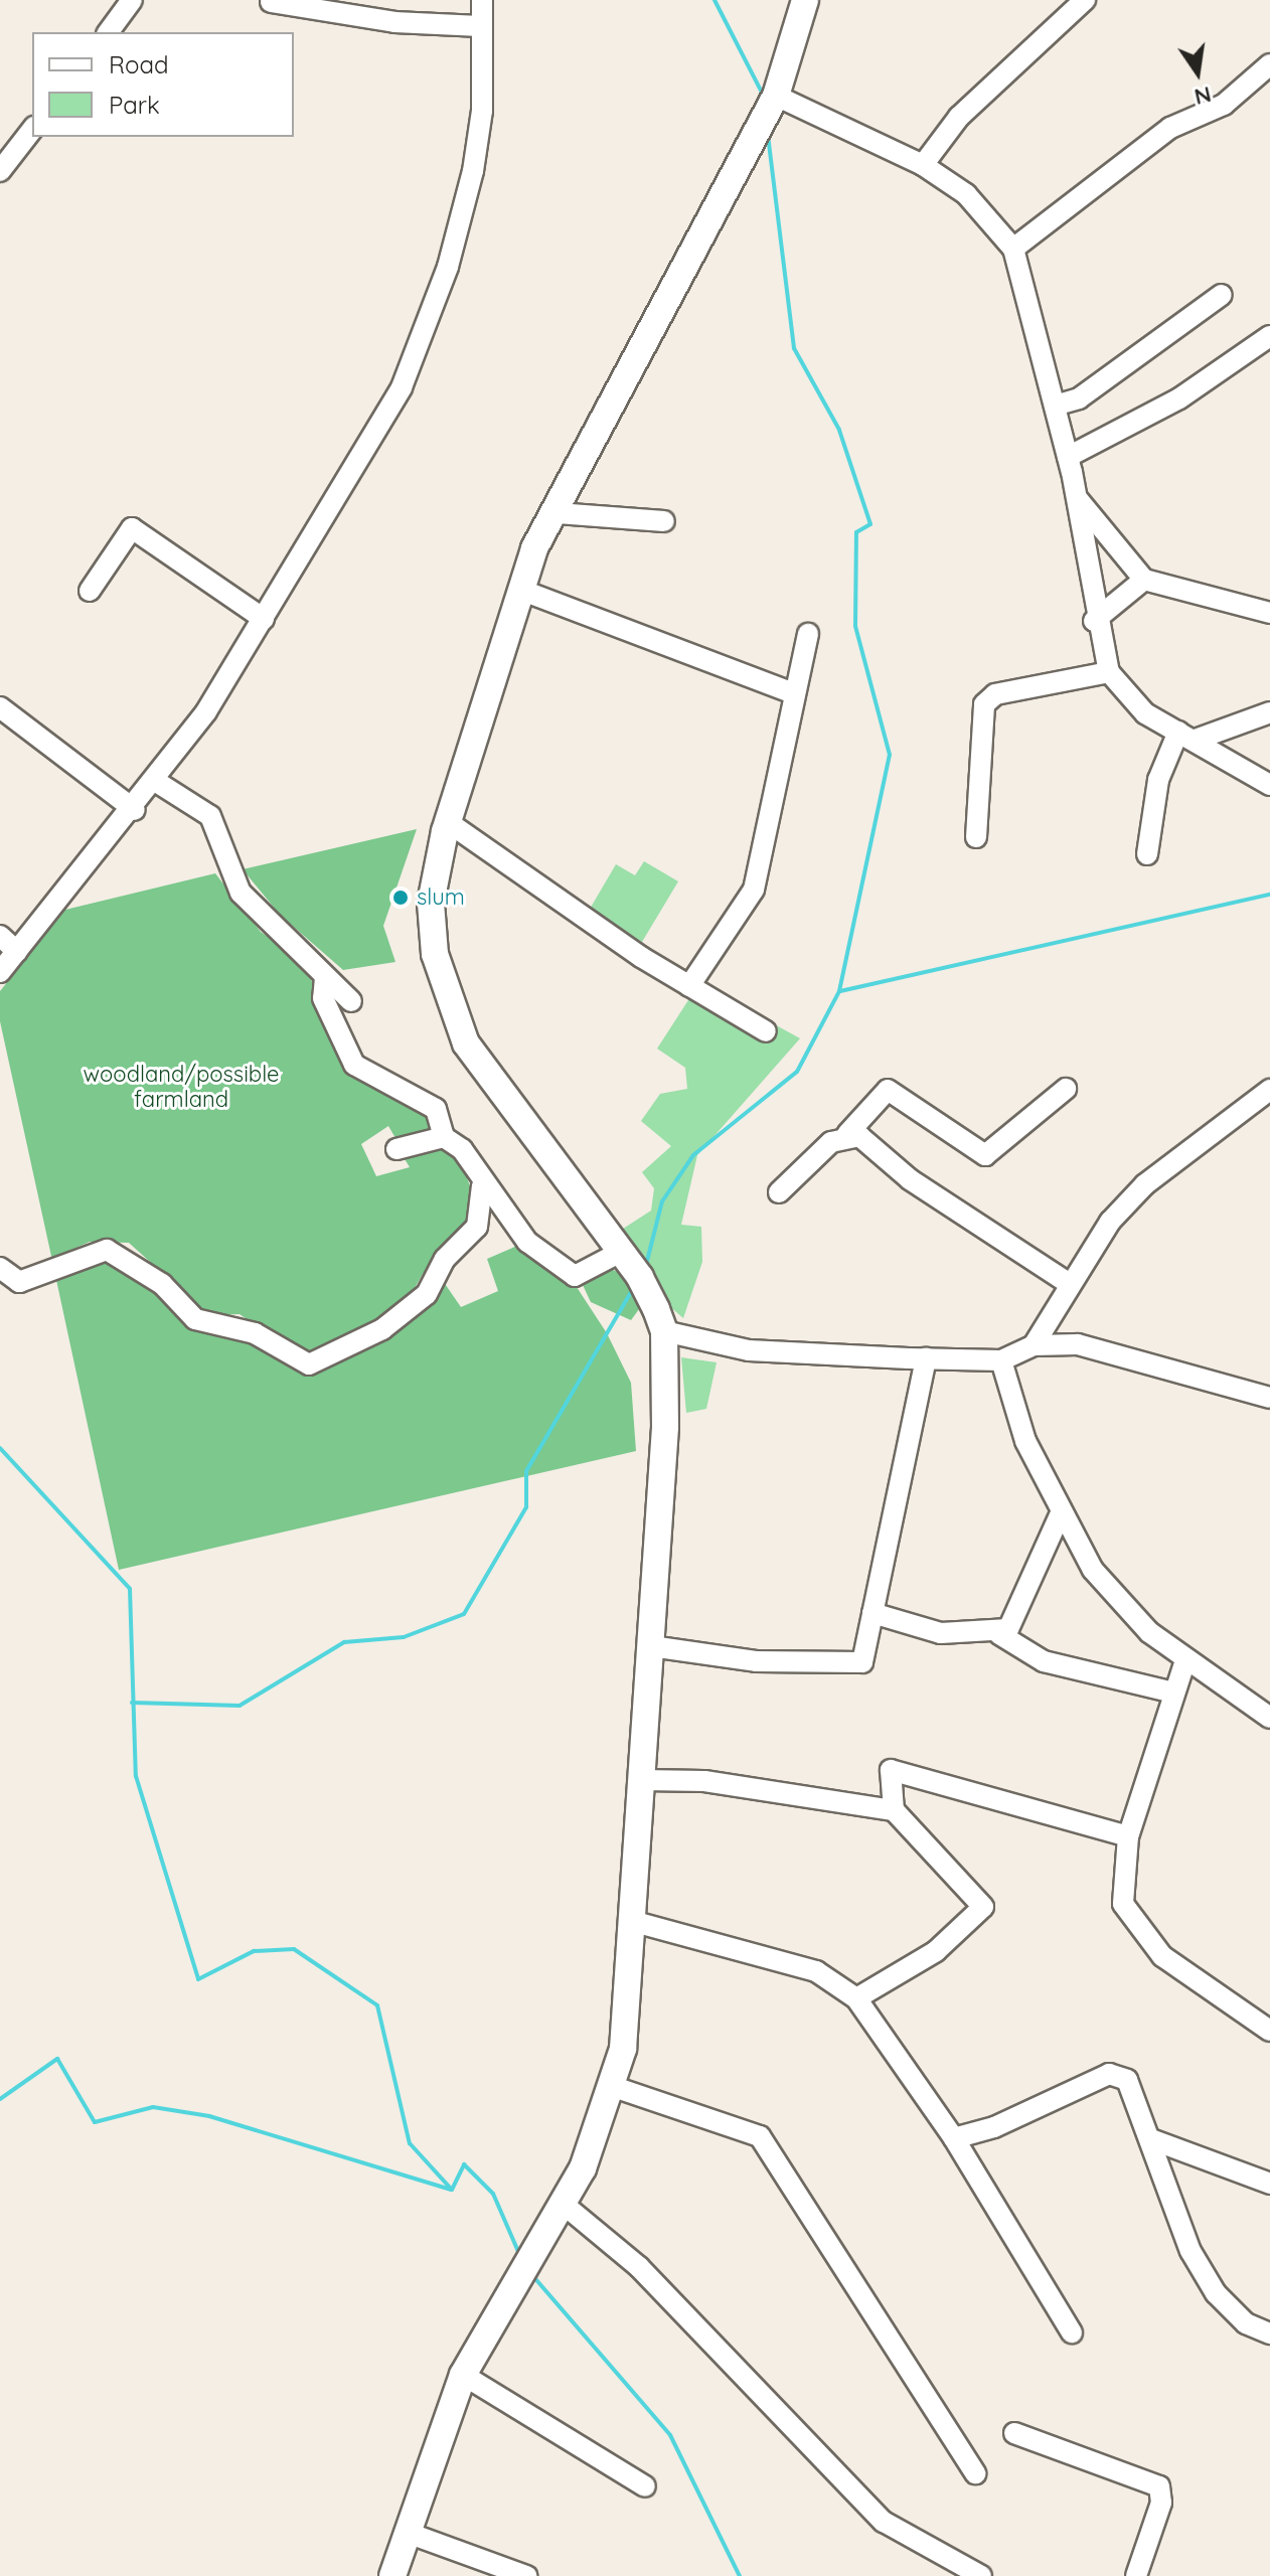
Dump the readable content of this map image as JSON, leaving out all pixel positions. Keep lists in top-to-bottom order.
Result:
{
  "parks": ["woodland/possible farmland"],
  "places": ["slum"],
  "legend": ["Road", "Park"],
  "north": "bottom"
}
